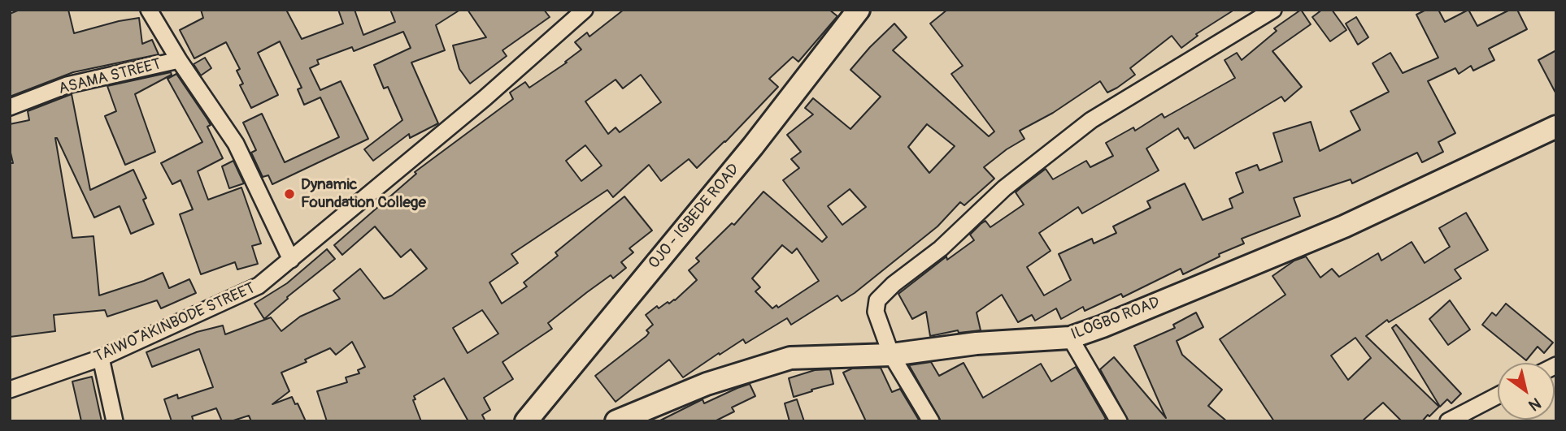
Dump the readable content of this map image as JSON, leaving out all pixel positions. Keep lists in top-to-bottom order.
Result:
{
  "streets": {
    "main road": ["OJO - IGBEDE ROAD", "ILOGBO ROAD"],
    "street": ["ASAMA STREET", "TAIWO AKINBODE STREET"]
  },
  "places": ["Dynamic Foundation College"],
  "north": "bottom right"
}
